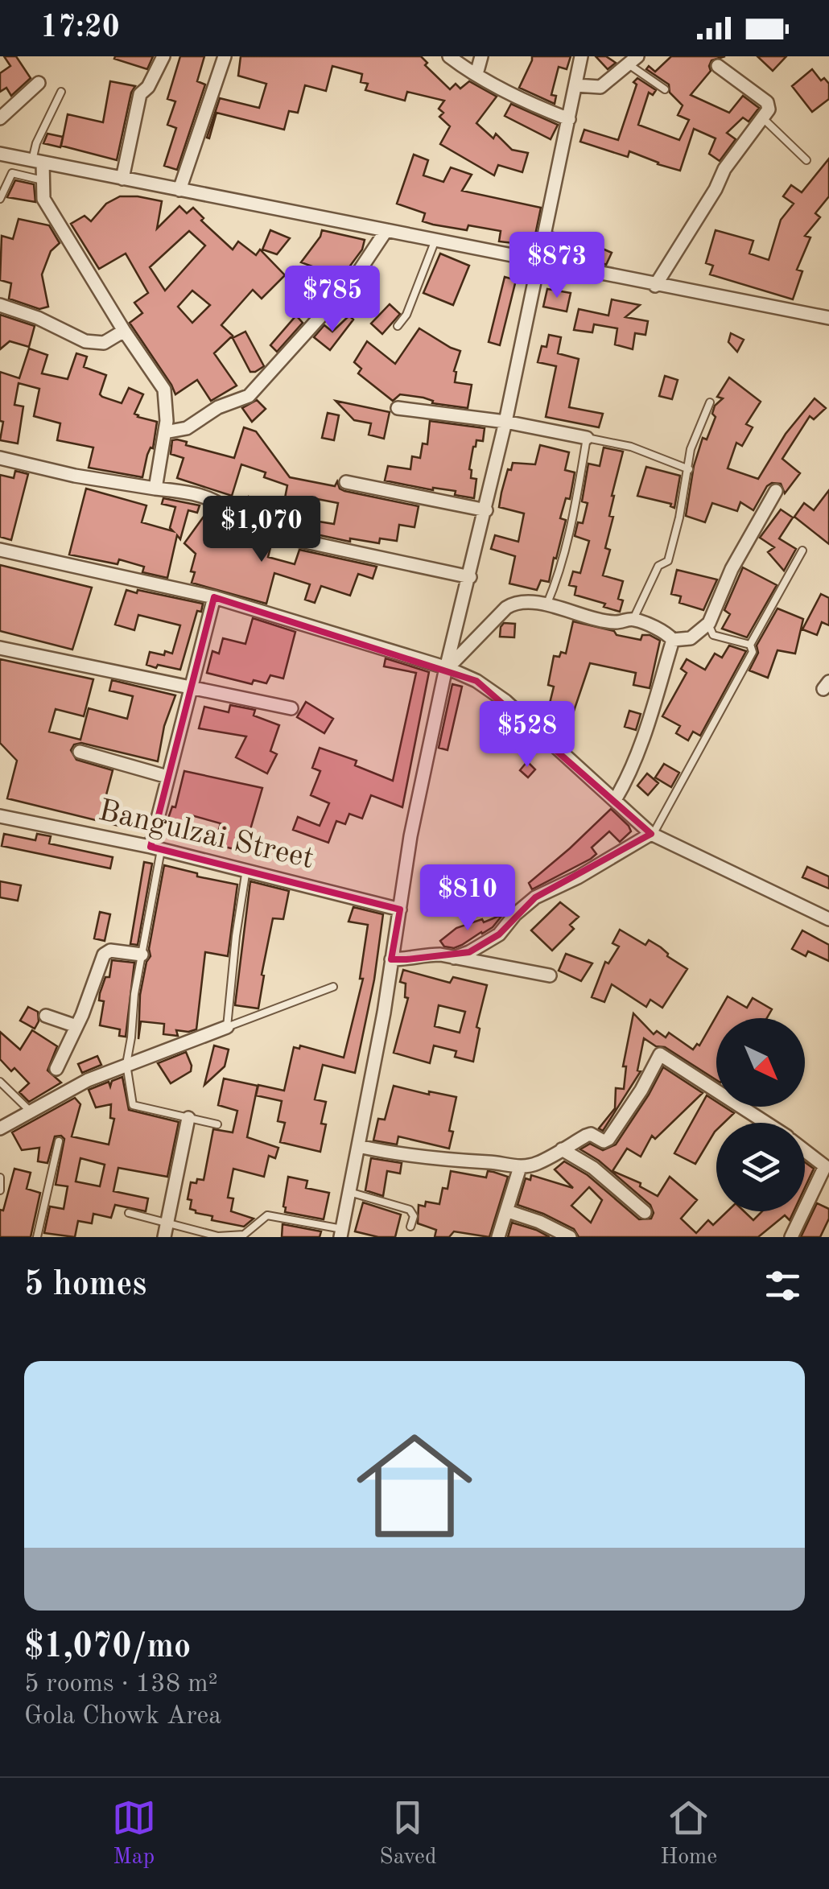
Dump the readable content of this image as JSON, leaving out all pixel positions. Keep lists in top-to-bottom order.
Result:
{
  "streets": {
    "street": ["Bangulzai Street"]
  },
  "north": "bottom right",
  "page": {
    "status": "17:20",
    "price": [
      "$873",
      "$785",
      "$1,070",
      "$528",
      "$810"
    ],
    "heading": "5 homes",
    "list": [
      {
        "name": "$1,070/mo",
        "note": "5 rooms · 138 m² · Gola Chowk Area"
      }
    ],
    "tabs": ["Map", "Saved", "Home"]
  }
}
